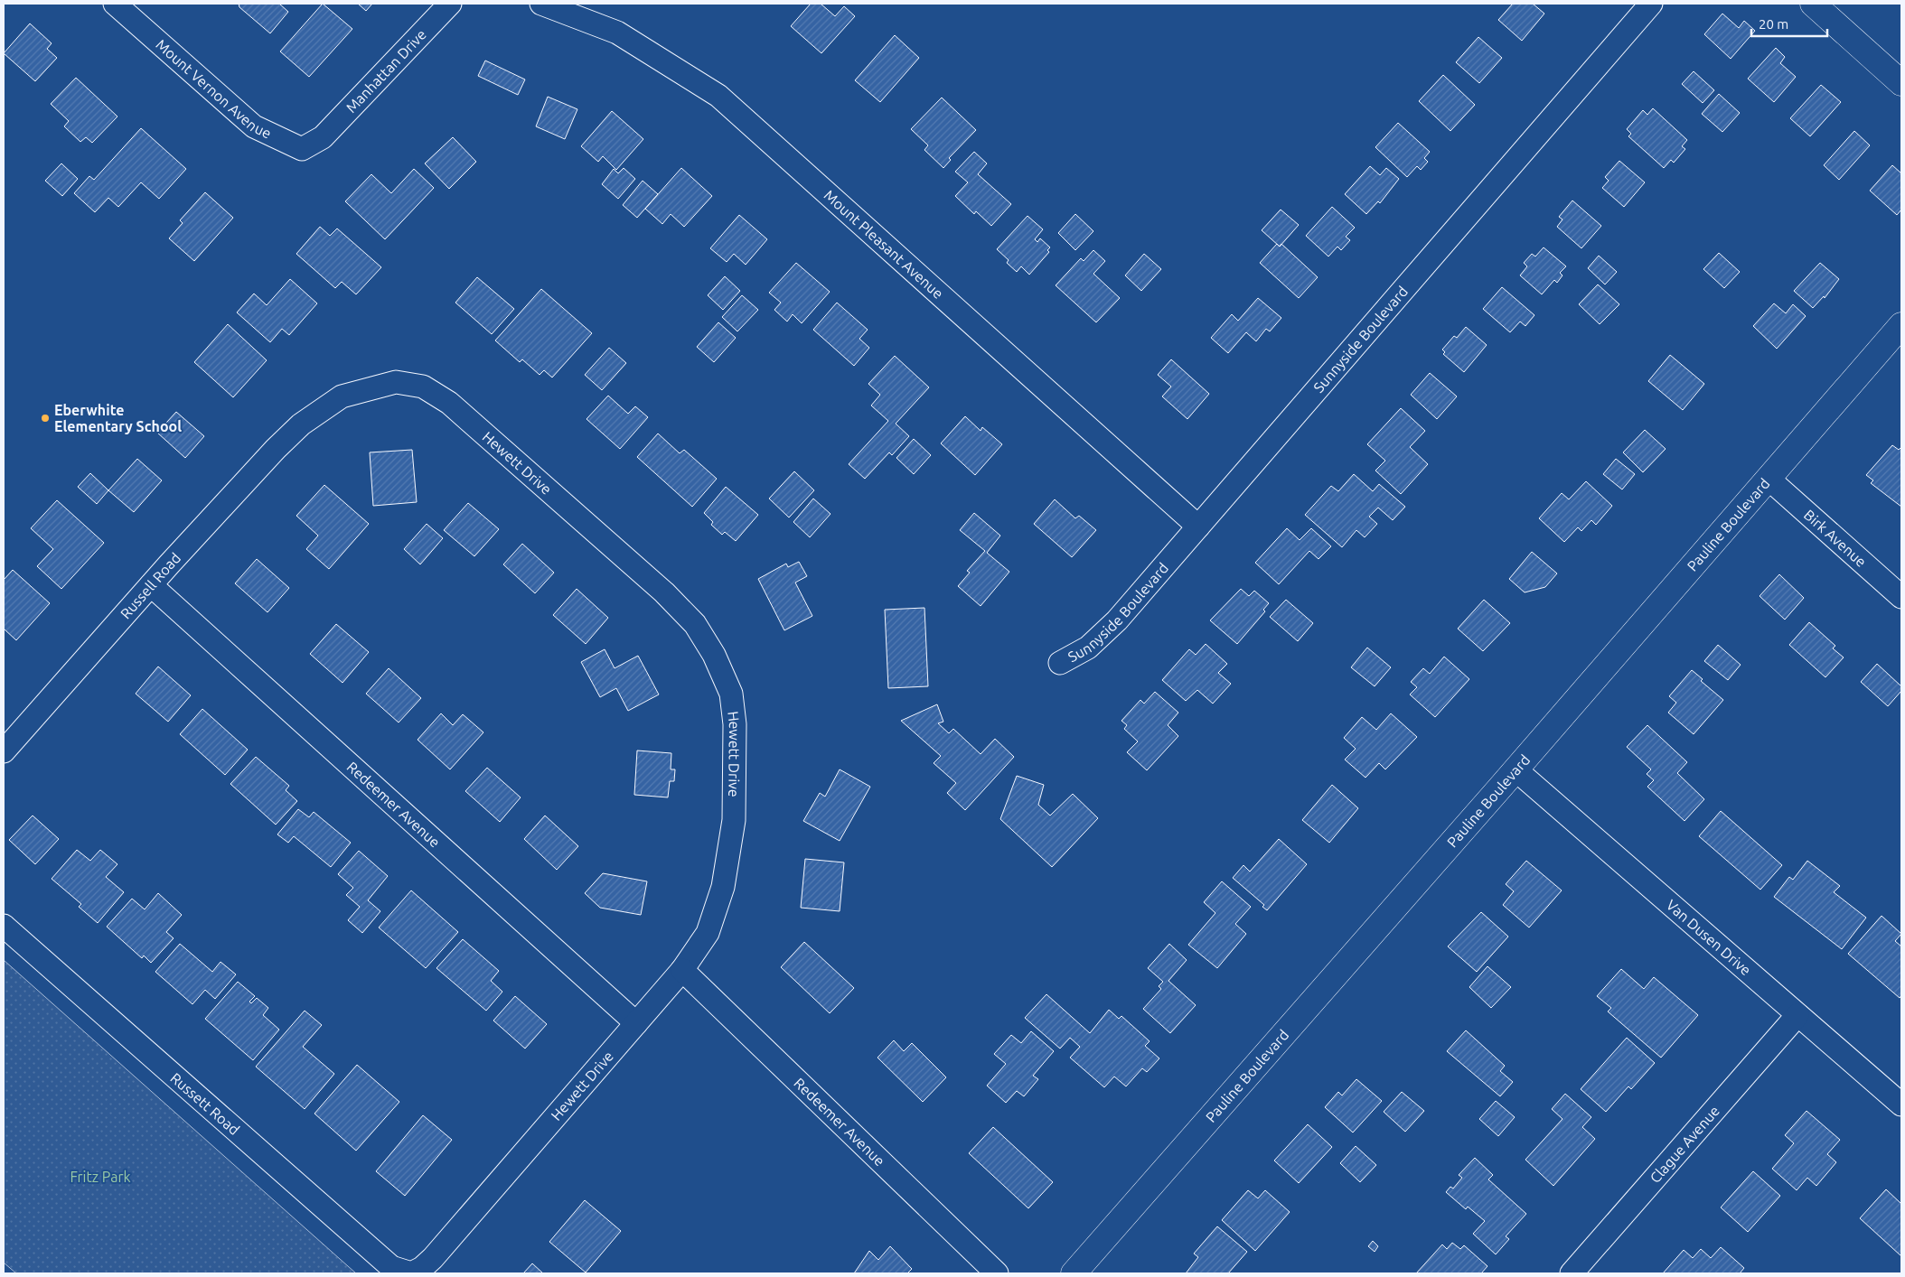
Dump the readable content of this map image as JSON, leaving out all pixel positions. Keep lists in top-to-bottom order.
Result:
{
  "streets": {
    "street": [
      "Manhattan Drive",
      "Mount Vernon Avenue",
      "Mount Pleasant Avenue",
      "Sunnyside Boulevard",
      "Hewett Drive",
      "Pauline Boulevard",
      "Birk Avenue",
      "Russell Road",
      "Redeemer Avenue",
      "Van Dusen Drive",
      "Russett Road",
      "Clague Avenue"
    ]
  },
  "crossings": [
    ["Manhattan Drive", "Mount Vernon Avenue"],
    ["Mount Pleasant Avenue", "Sunnyside Boulevard"],
    ["Hewett Drive", "Russell Road"],
    ["Hewett Drive", "Redeemer Avenue"],
    ["Hewett Drive", "Russett Road"],
    ["Pauline Boulevard", "Birk Avenue"],
    ["Pauline Boulevard", "Van Dusen Drive"],
    ["Russell Road", "Redeemer Avenue"],
    ["Van Dusen Drive", "Clague Avenue"]
  ],
  "parks": ["Fritz Park"],
  "places": ["Eberwhite Elementary School"],
  "scale_bar": "20 m"
}
